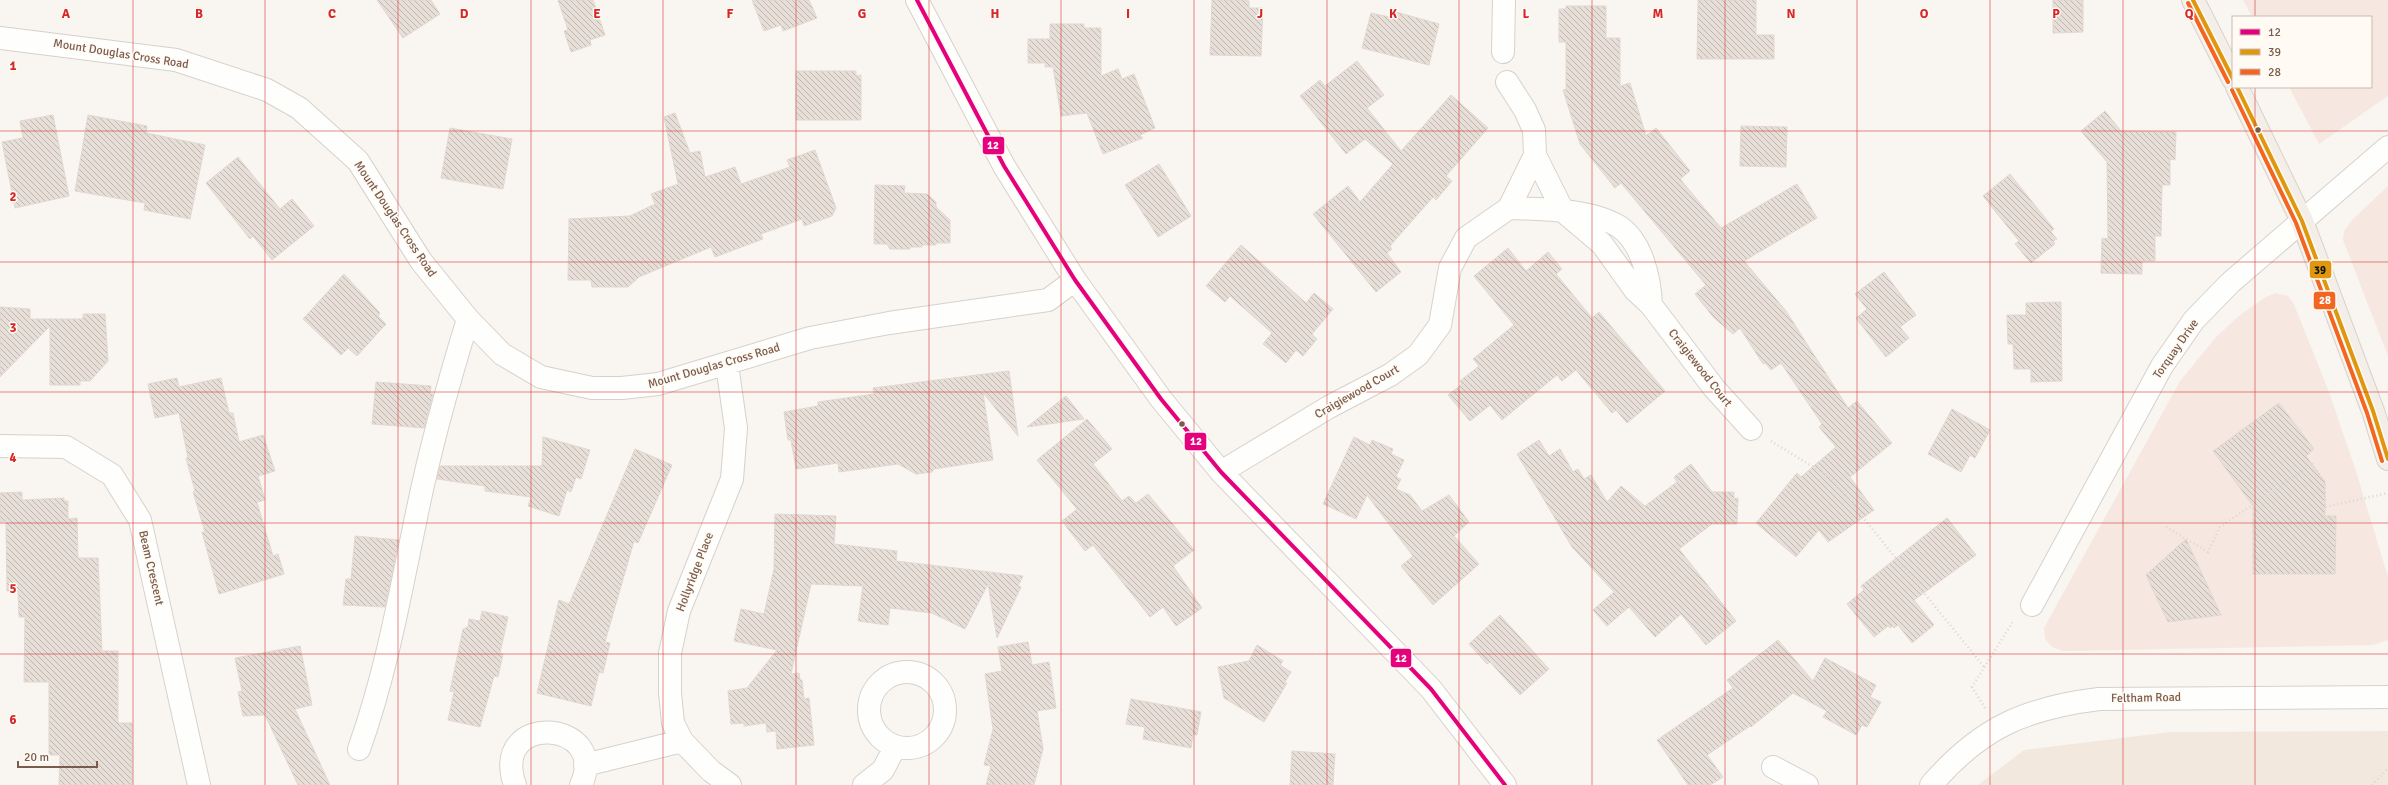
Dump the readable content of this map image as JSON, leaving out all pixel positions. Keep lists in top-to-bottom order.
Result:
{
  "streets": {
    "street": [
      "Mount Douglas Cross Road",
      "Torquay Drive",
      "Craigiewood Court",
      "Beam Crescent",
      "Hollyridge Place",
      "Feltham Road"
    ]
  },
  "crossings": [
    ["Mount Douglas Cross Road", "Hollyridge Place"]
  ],
  "lines": ["transit line 12", "transit line 39", "transit line 28"],
  "legend": ["12", "39", "28"],
  "scale_bar": "20 m",
  "grid": {
    "columns": [
      "A",
      "B",
      "C",
      "D",
      "E",
      "F",
      "G",
      "H",
      "I",
      "J",
      "K",
      "L",
      "M",
      "N",
      "O",
      "P",
      "Q"
    ],
    "rows": [
      "1",
      "2",
      "3",
      "4",
      "5",
      "6"
    ]
  }
}
